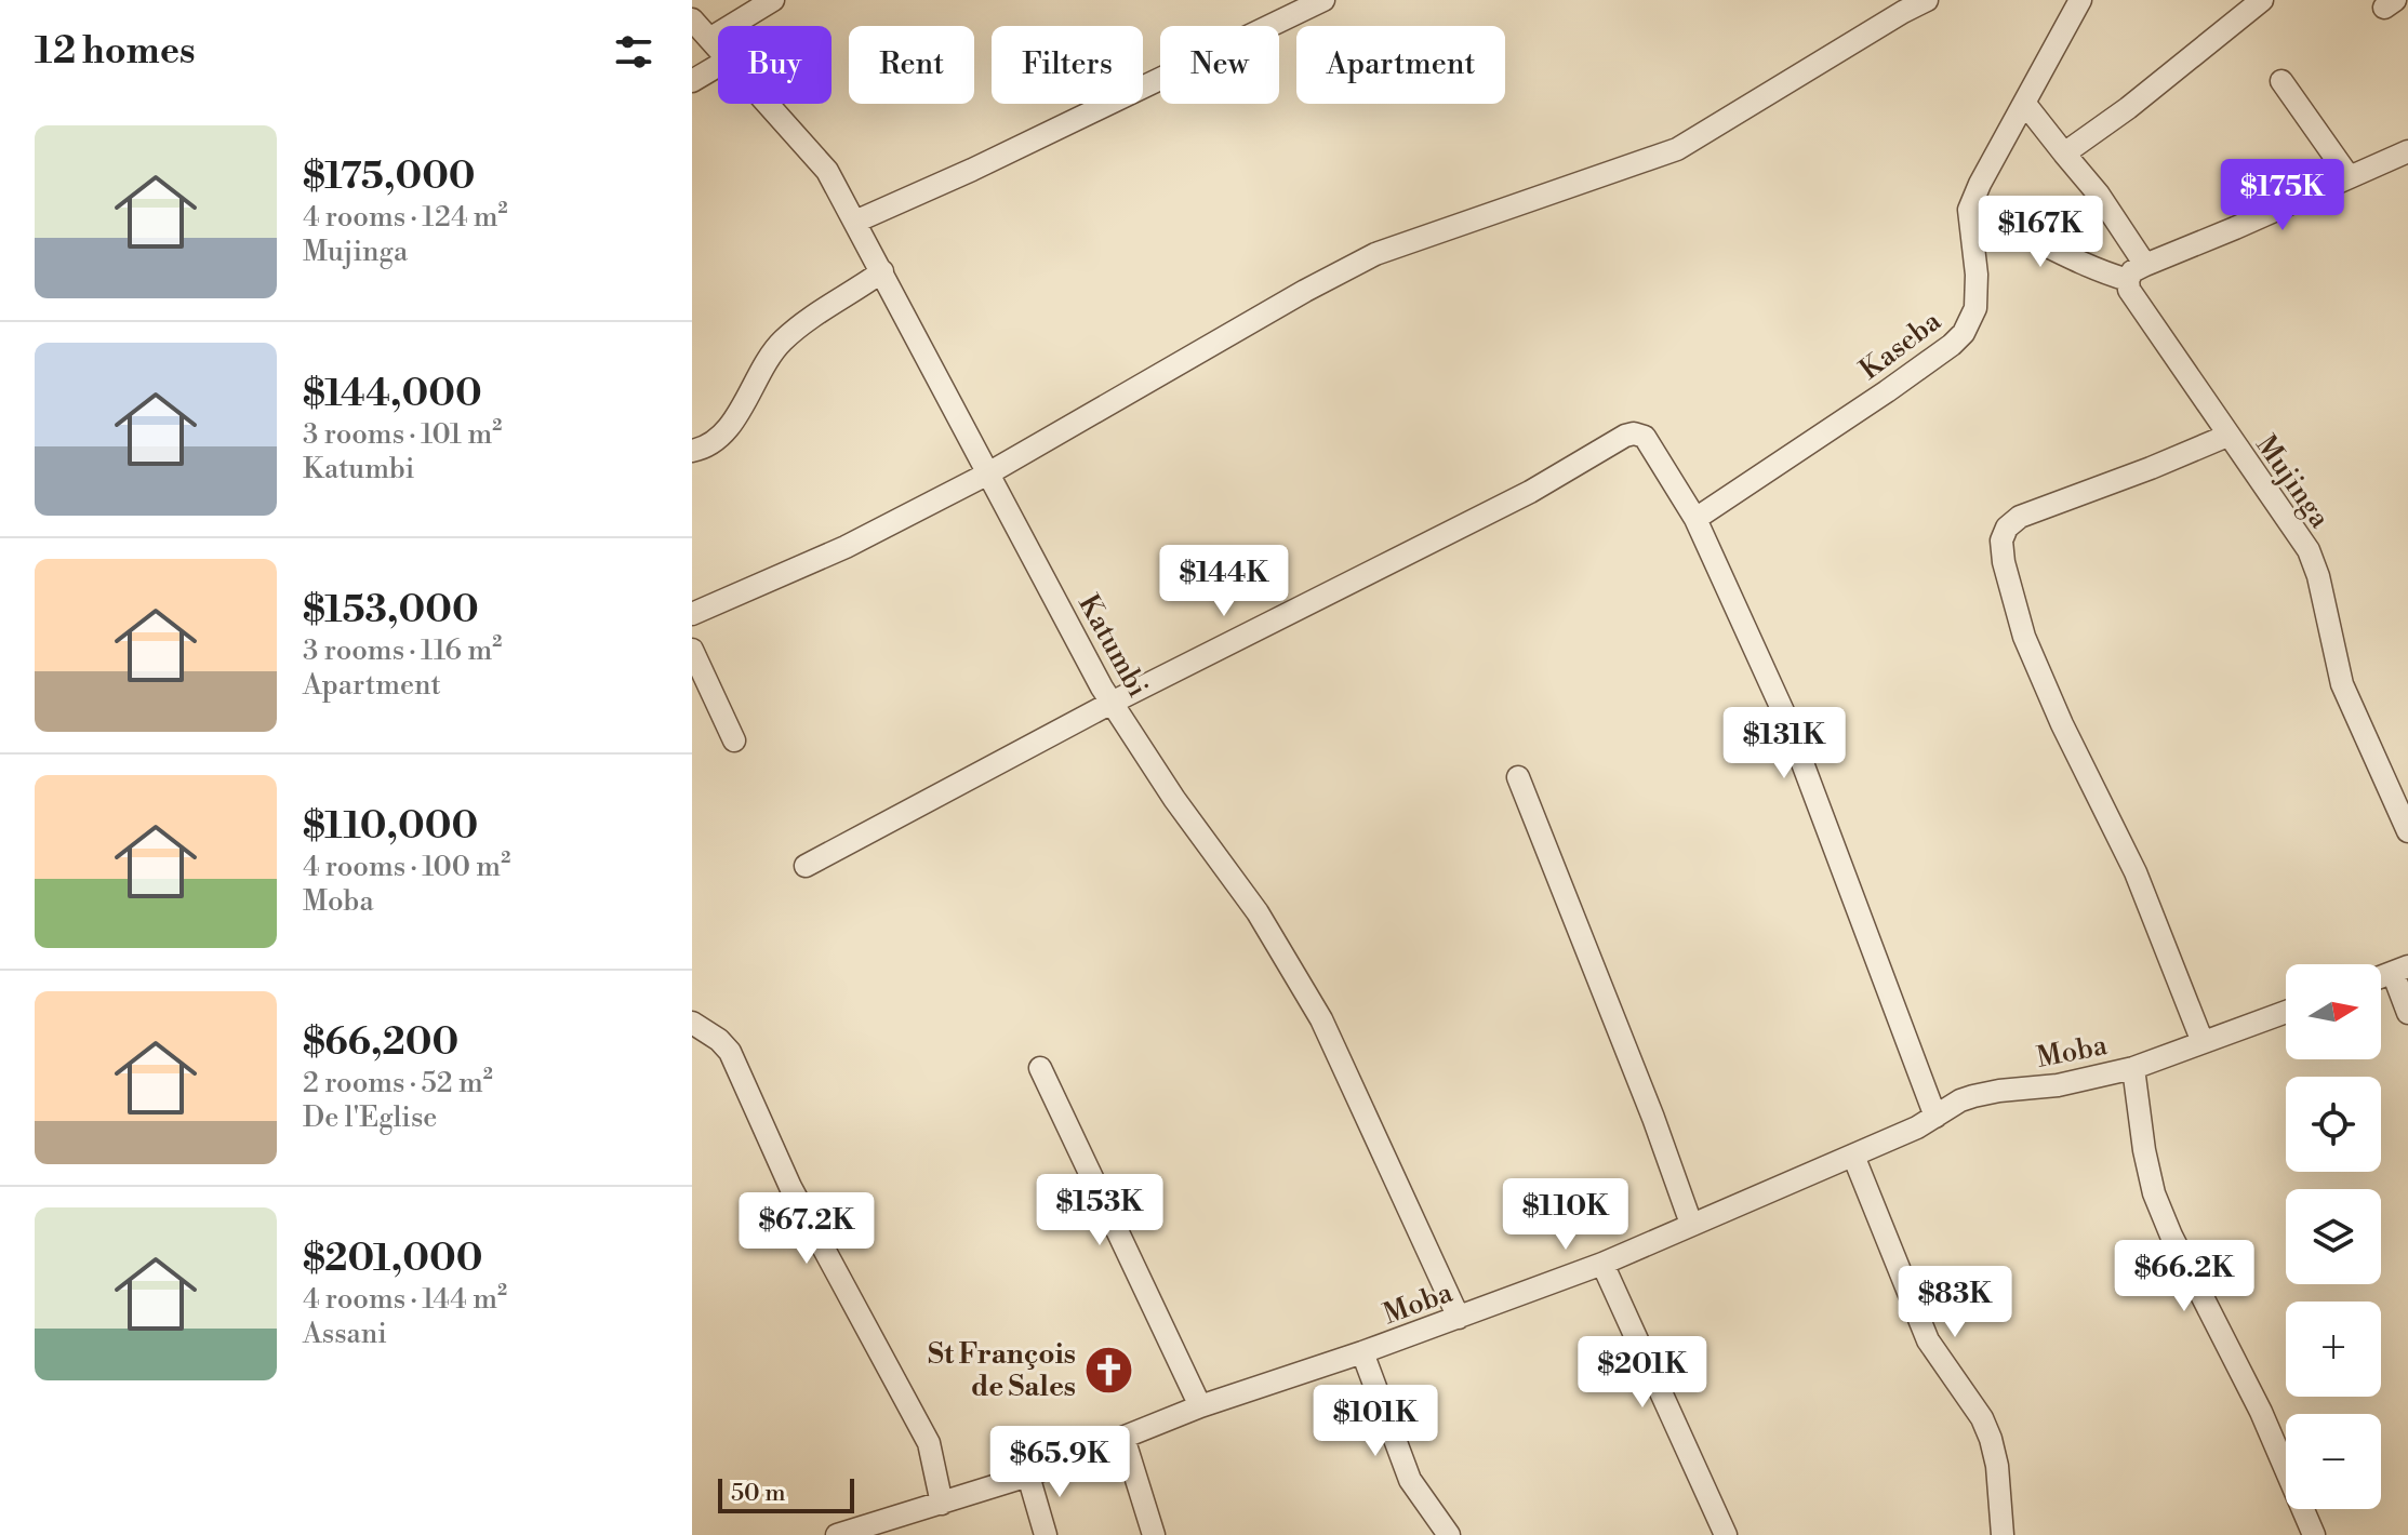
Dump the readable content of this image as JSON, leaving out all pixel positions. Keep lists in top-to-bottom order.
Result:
{
  "streets": {
    "street": [
      "Kaseba",
      "Mujinga",
      "Katumbi",
      "Moba"
    ]
  },
  "crossings": [
    ["Katumbi", "Moba"]
  ],
  "places": {
    "church": ["St François de Sales"]
  },
  "scale_bar": "50 m",
  "north": "right",
  "page": {
    "heading": "12 homes",
    "chip": [
      "Buy",
      "Rent",
      "Filters",
      "New",
      "Apartment"
    ],
    "list": [
      {
        "name": "$175,000",
        "note": "4 rooms · 124 m² · Mujinga"
      },
      {
        "name": "$144,000",
        "note": "3 rooms · 101 m² · Katumbi"
      },
      {
        "name": "$153,000",
        "note": "3 rooms · 116 m² · Apartment"
      },
      {
        "name": "$110,000",
        "note": "4 rooms · 100 m² · Moba"
      },
      {
        "name": "$66,200",
        "note": "2 rooms · 52 m² · De l'Eglise"
      },
      {
        "name": "$201,000",
        "note": "4 rooms · 144 m² · Assani"
      }
    ],
    "price": [
      "$175K",
      "$167K",
      "$144K",
      "$131K",
      "$153K",
      "$110K",
      "$67.2K",
      "$66.2K",
      "$83K",
      "$201K",
      "$101K",
      "$65.9K"
    ],
    "map_buttons": ["+", "−"],
    "scale": "50 m"
  }
}
